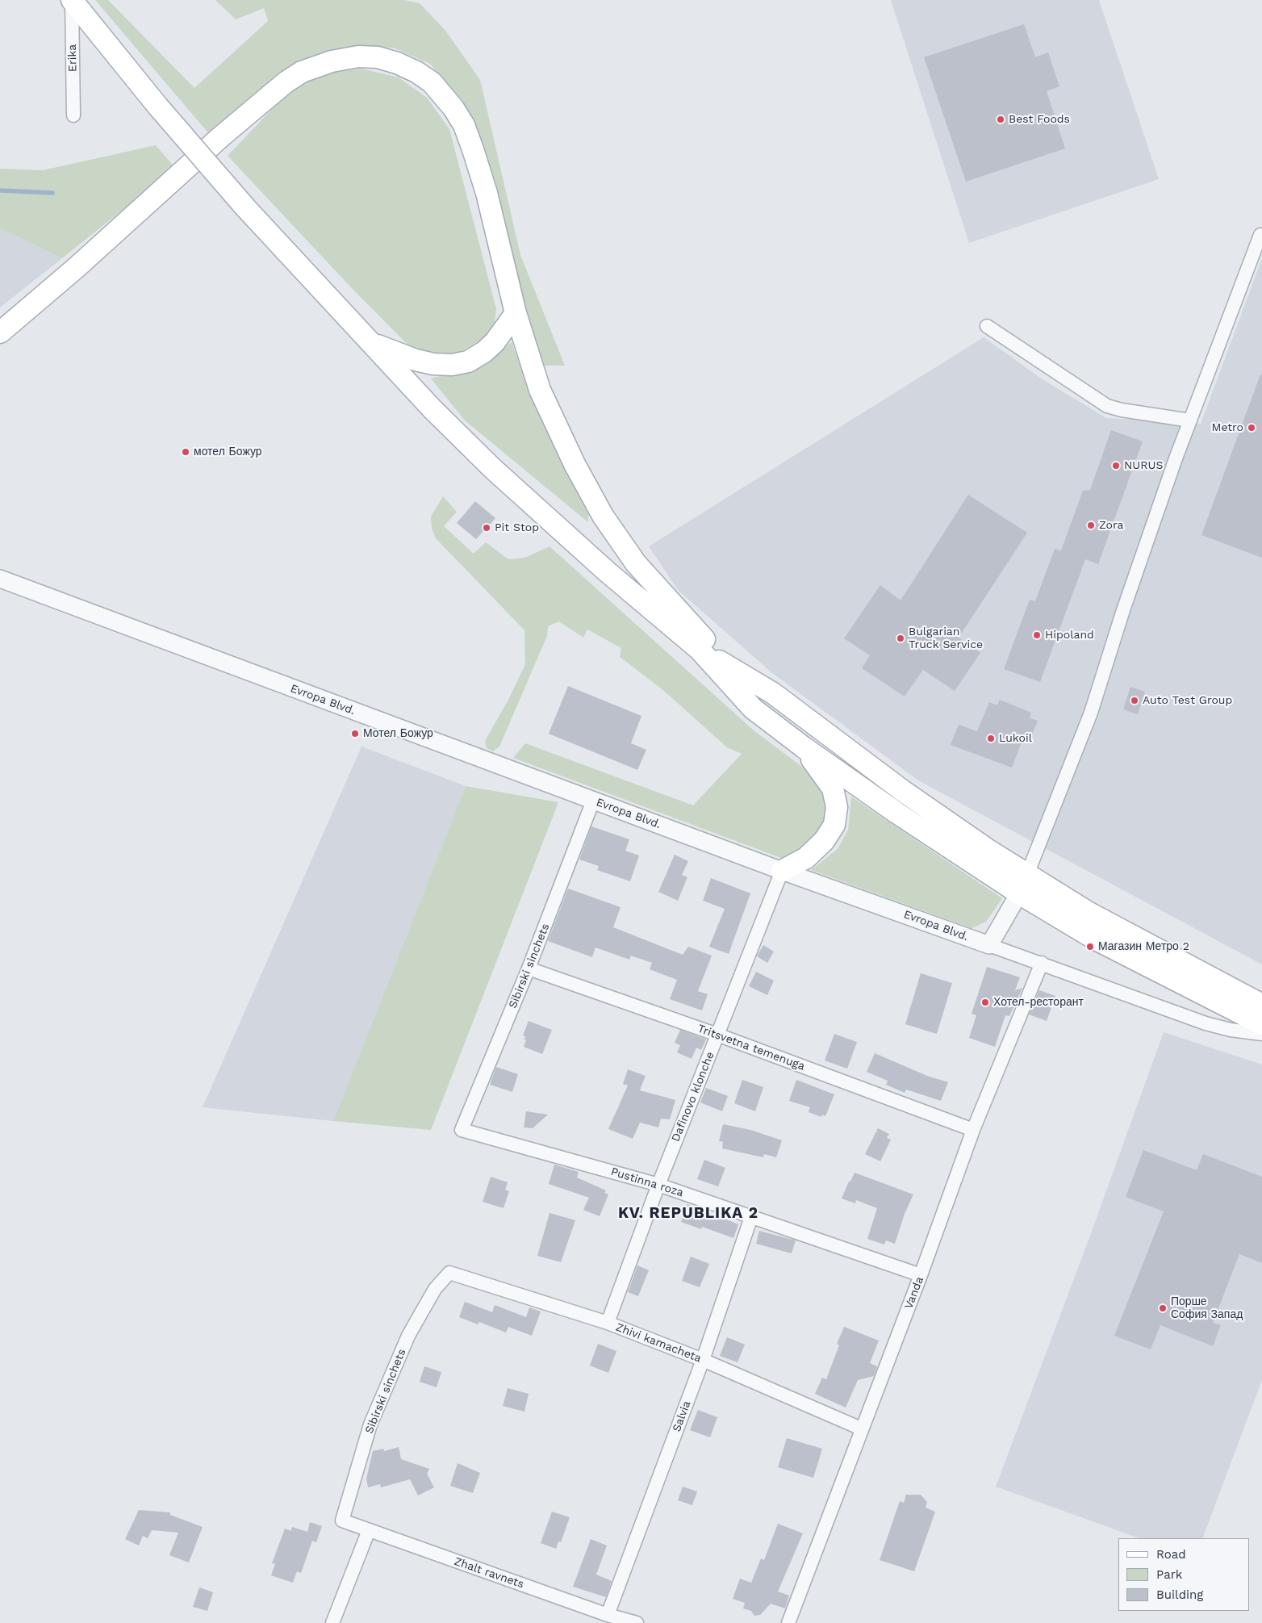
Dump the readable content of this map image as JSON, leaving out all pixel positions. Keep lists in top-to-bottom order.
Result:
{
  "streets": {
    "street": [
      "Erika",
      "Evropa Blvd.",
      "Sibirski sinchets",
      "Tritsvetna temenuga",
      "Dafinovo klonche",
      "Pustinna roza",
      "Vanda",
      "Zhivi kamacheta",
      "Salvia",
      "Zhalt ravnets"
    ]
  },
  "crossings": [
    ["Evropa Blvd.", "Sibirski sinchets"],
    ["Evropa Blvd.", "Dafinovo klonche"],
    ["Evropa Blvd.", "Vanda"],
    ["Sibirski sinchets", "Tritsvetna temenuga"],
    ["Sibirski sinchets", "Pustinna roza"],
    ["Sibirski sinchets", "Zhivi kamacheta"],
    ["Sibirski sinchets", "Zhalt ravnets"],
    ["Tritsvetna temenuga", "Dafinovo klonche"],
    ["Tritsvetna temenuga", "Vanda"],
    ["Dafinovo klonche", "Pustinna roza"],
    ["Dafinovo klonche", "Zhivi kamacheta"],
    ["Pustinna roza", "Vanda"],
    ["Pustinna roza", "Salvia"],
    ["Vanda", "Zhivi kamacheta"],
    ["Zhivi kamacheta", "Salvia"],
    ["Salvia", "Zhalt ravnets"]
  ],
  "districts": ["KV. REPUBLIKA 2"],
  "places": [
    "Best Foods",
    "Metro",
    "мотел Божур",
    "NURUS",
    "Zora",
    "Pit Stop",
    "Hipoland",
    "Bulgarian Truck Service",
    "Auto Test Group",
    "Мотел Божур",
    "Lukoil",
    "Магазин Метро 2",
    "Хотел-ресторант",
    "Порше София Запад"
  ],
  "legend": ["Road", "Park", "Building"]
}
